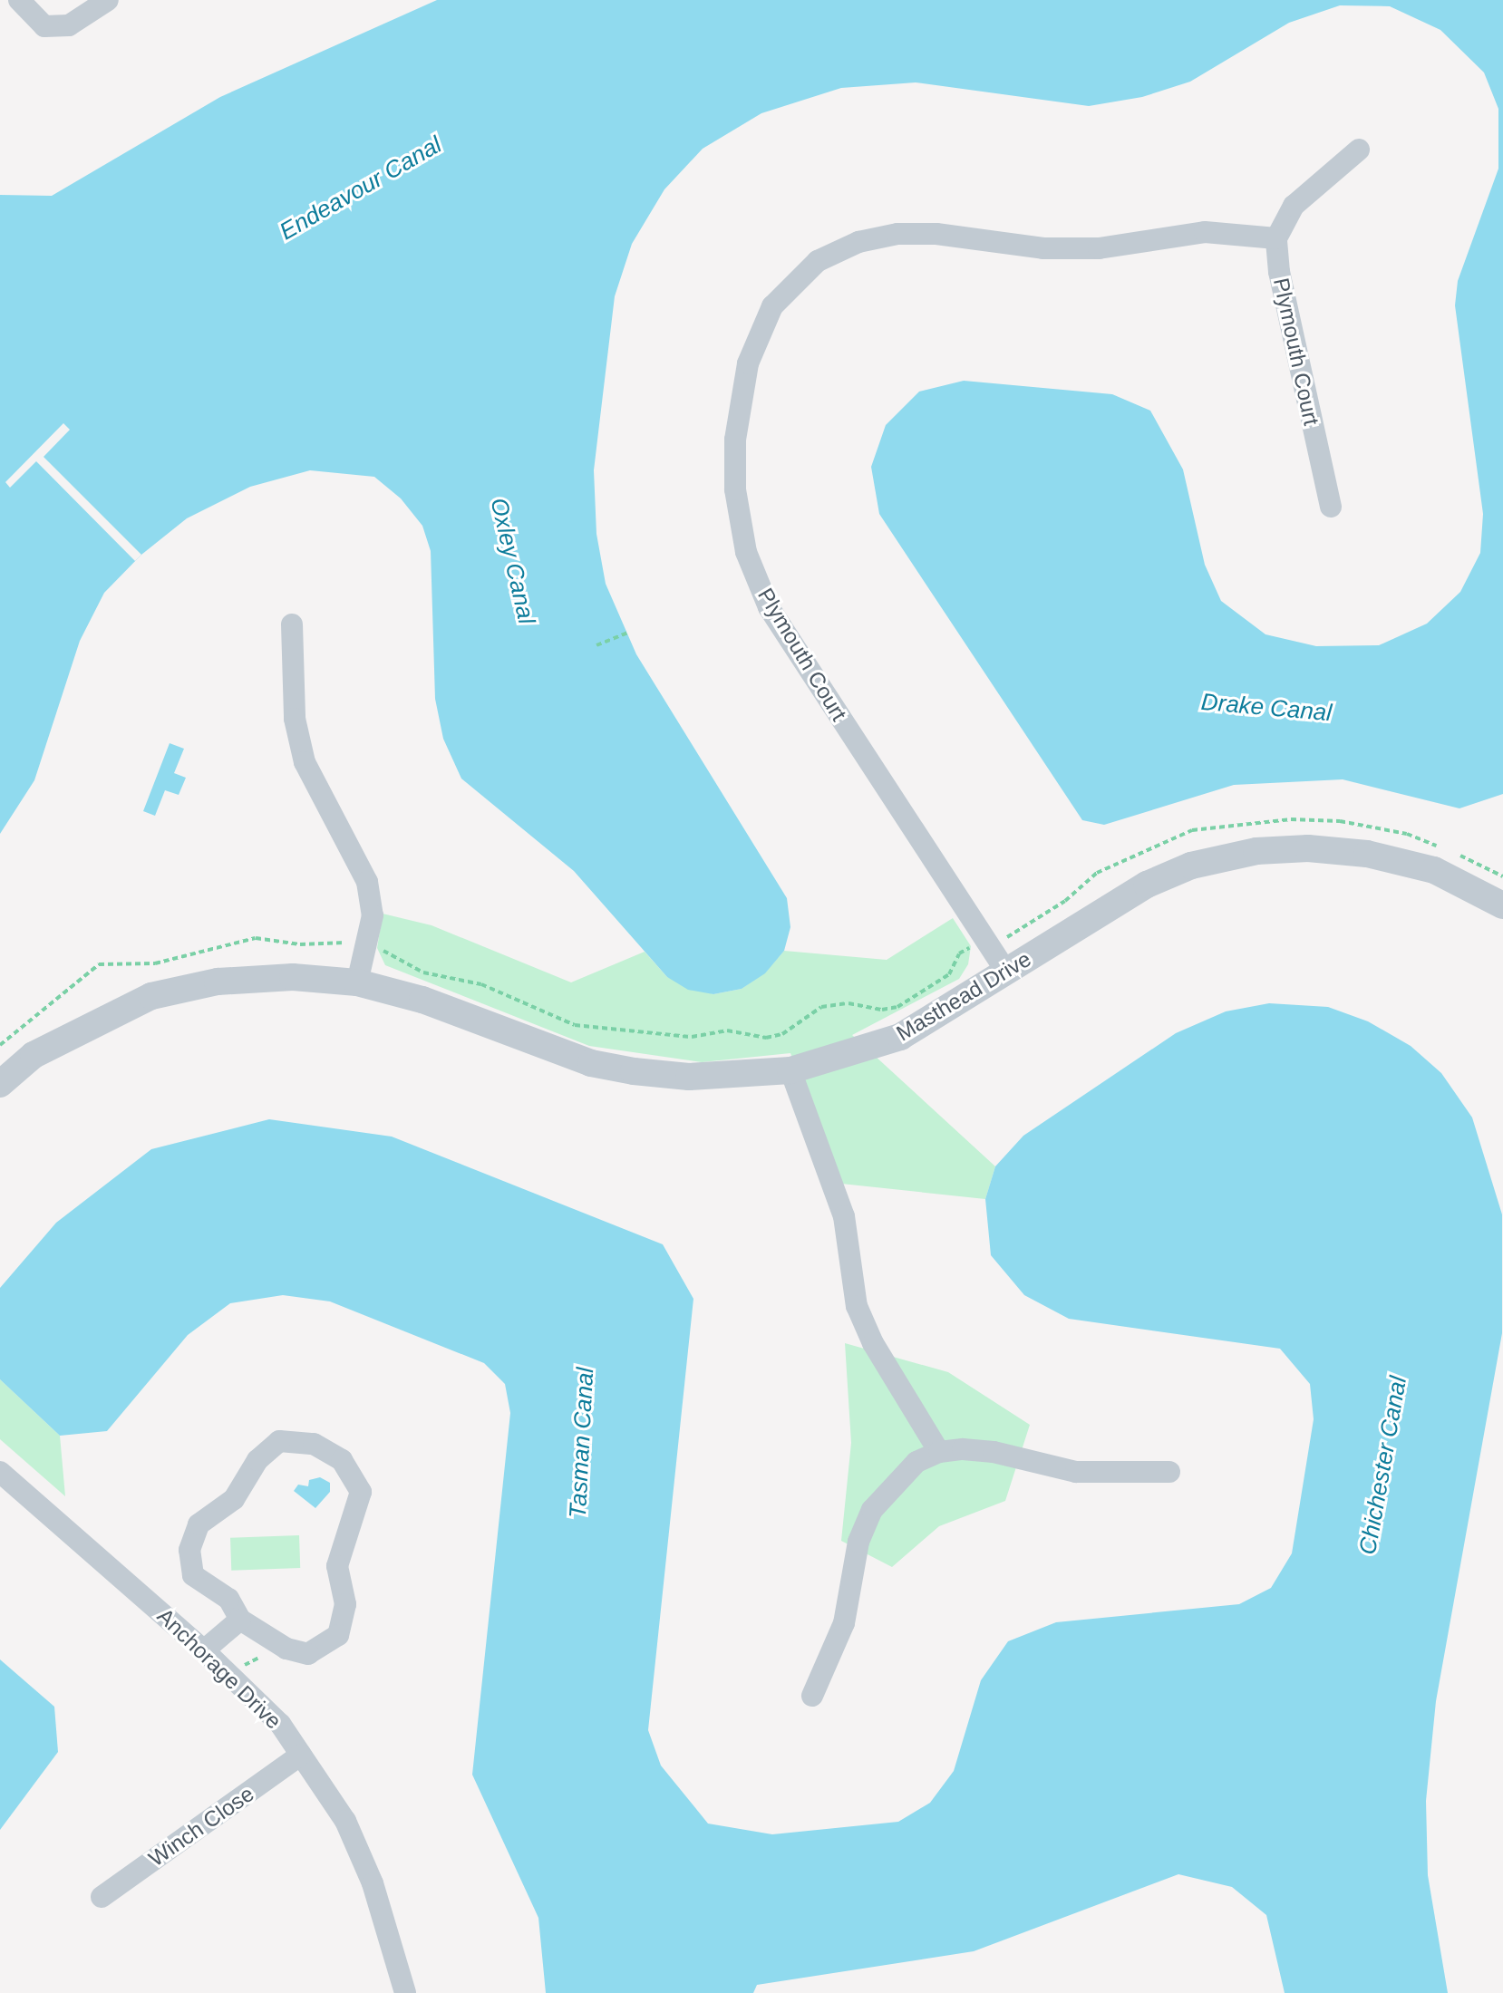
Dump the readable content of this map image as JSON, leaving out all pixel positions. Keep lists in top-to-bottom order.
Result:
{
  "streets": {
    "street": [
      "Plymouth Court",
      "Masthead Drive",
      "Anchorage Drive",
      "Winch Close"
    ]
  },
  "crossings": [
    ["Plymouth Court", "Masthead Drive"],
    ["Anchorage Drive", "Winch Close"]
  ],
  "water": [
    "Endeavour Canal",
    "Oxley Canal",
    "Drake Canal",
    "Tasman Canal",
    "Chichester Canal"
  ]
}
